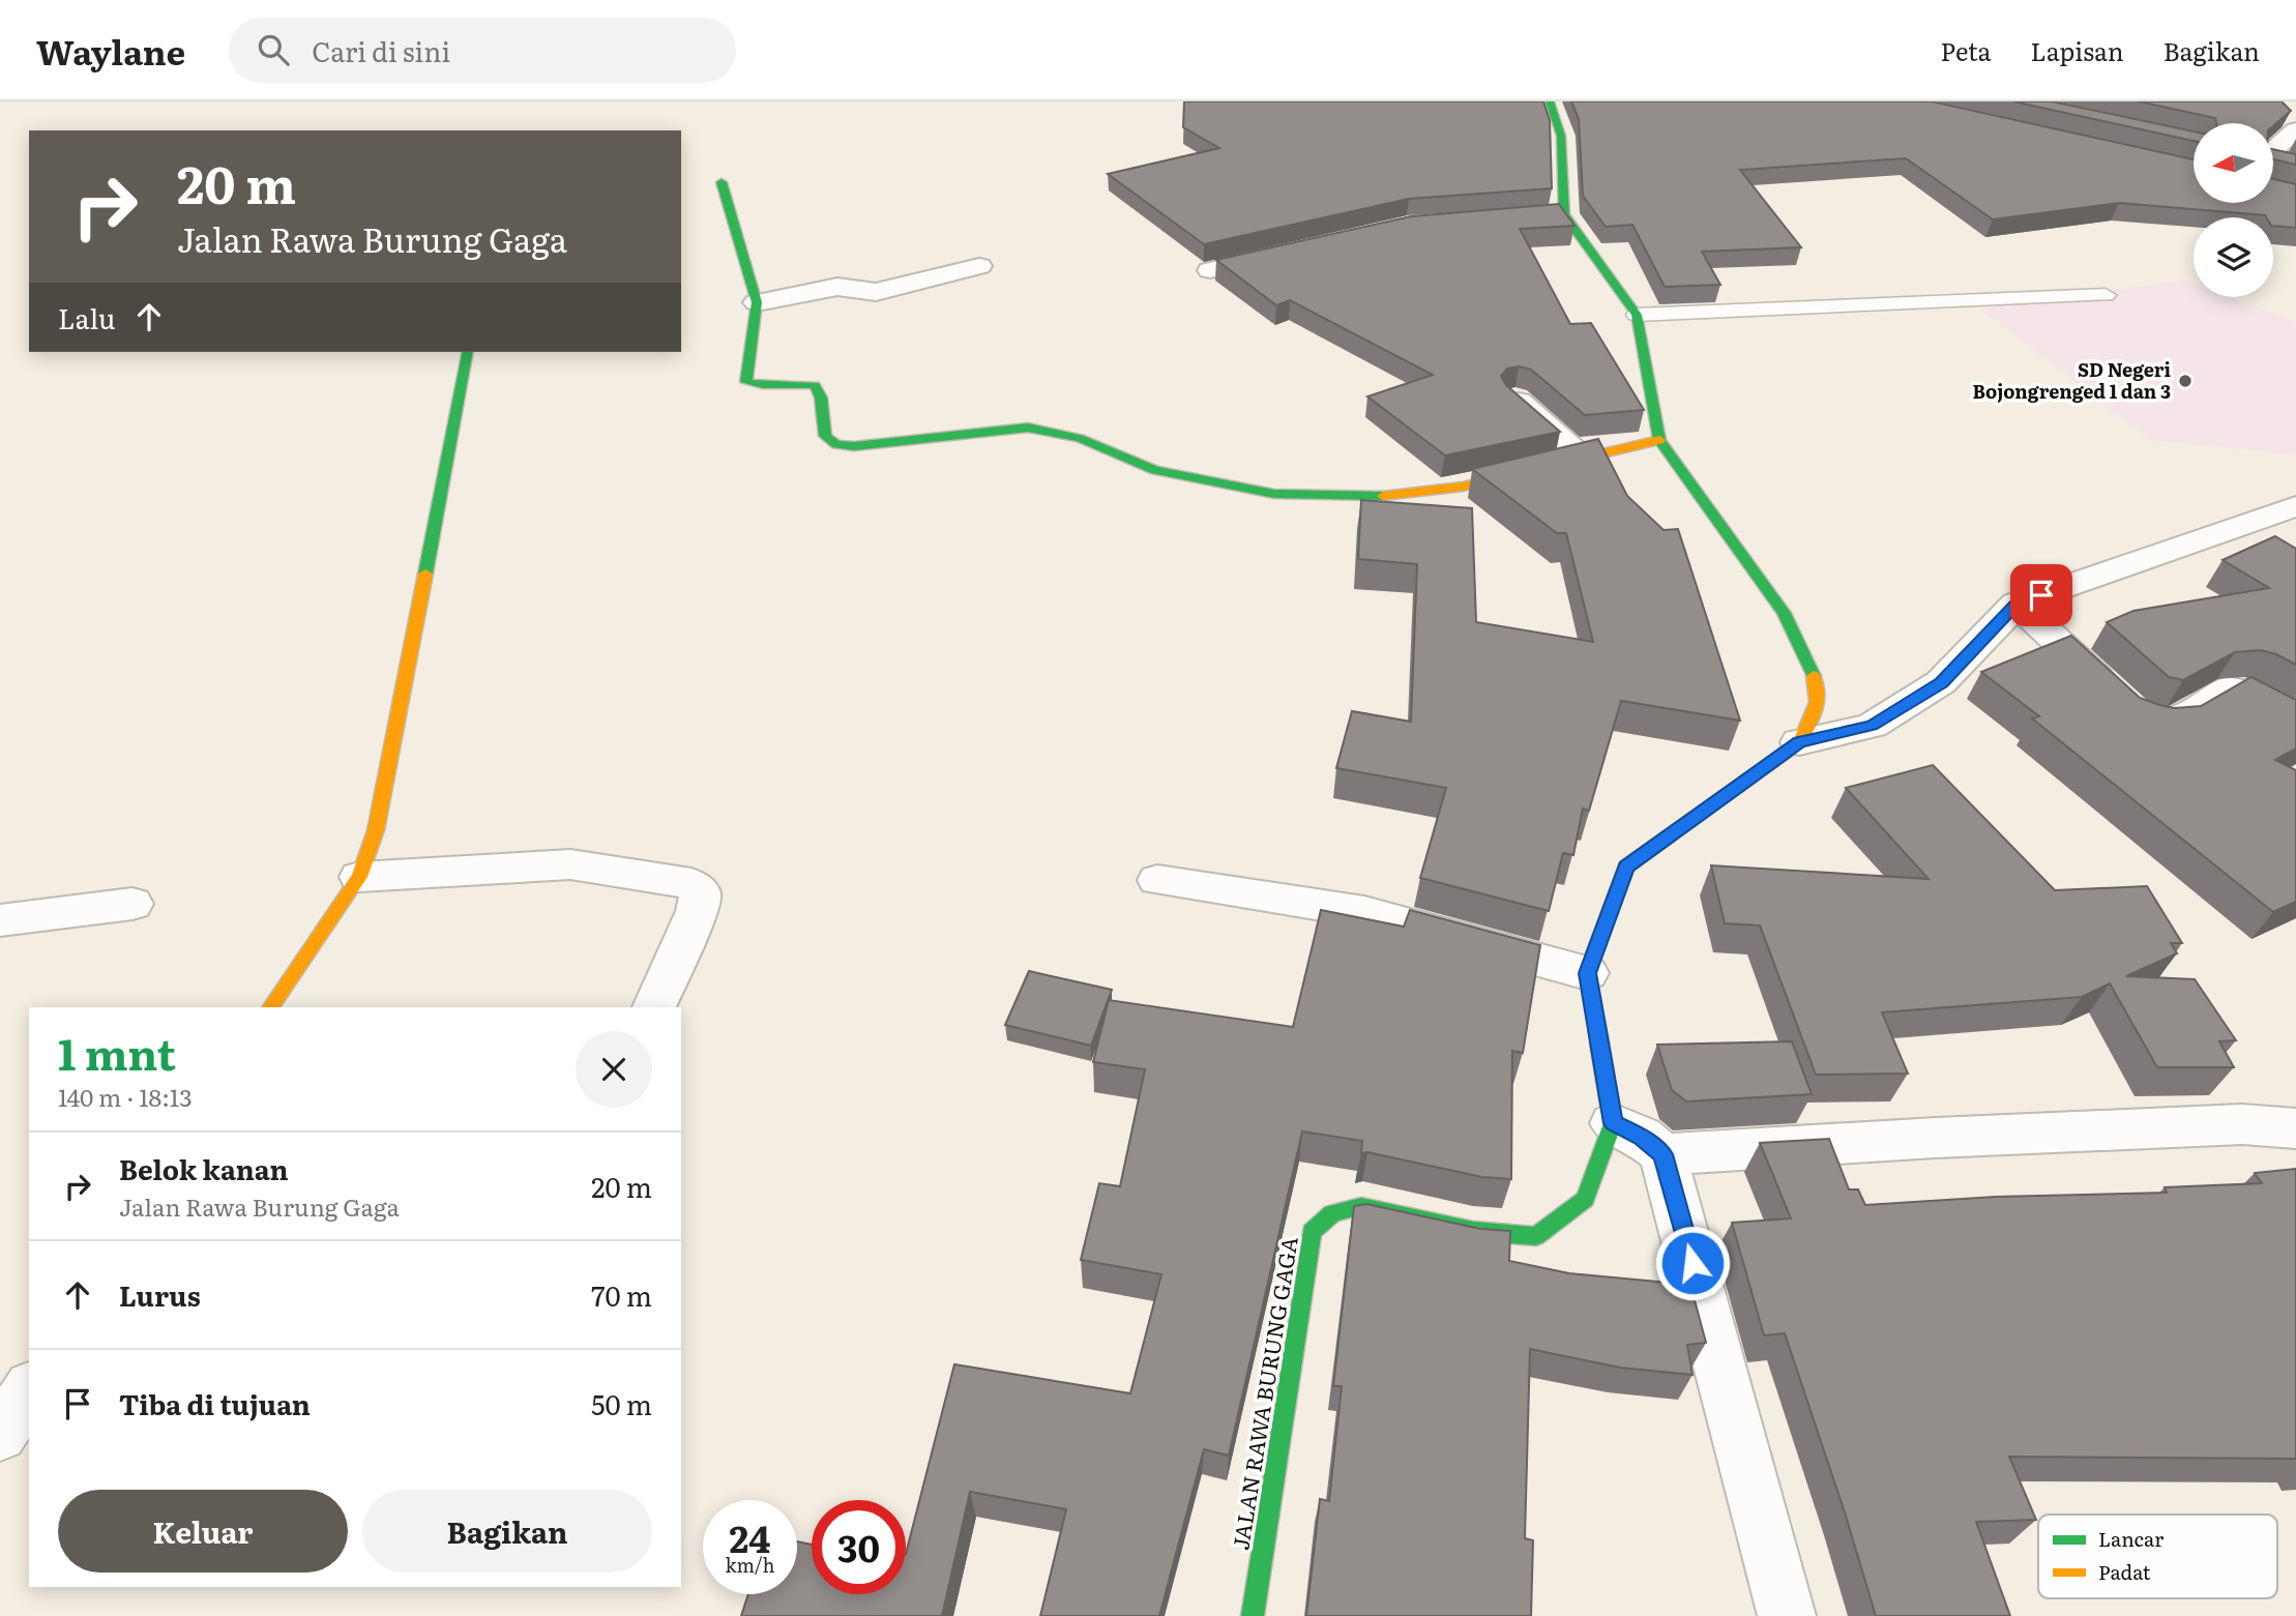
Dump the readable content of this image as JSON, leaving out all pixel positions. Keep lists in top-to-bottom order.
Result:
{
  "streets": {
    "street": ["JALAN RAWA BURUNG GAGA"]
  },
  "places": ["SD Negeri Bojongrenged 1 dan 3"],
  "legend": ["Lancar", "Padat"],
  "north": "left",
  "page": {
    "header": "Waylane",
    "search": "Cari di sini",
    "nav": ["Peta", "Lapisan", "Bagikan"],
    "turn": ["20 m", "Jalan Rawa Burung Gaga"],
    "then": "Lalu",
    "heading": ["1 mnt", "140 m · 18:13"],
    "list": [
      {
        "name": "Belok kanan",
        "note": "Jalan Rawa Burung Gaga",
        "value": "20 m"
      },
      {
        "name": "Lurus",
        "value": "70 m"
      },
      {
        "name": "Tiba di tujuan",
        "value": "50 m"
      }
    ],
    "buttons": ["Keluar", "Bagikan"],
    "speed": "24 km/h",
    "limit": "30"
  }
}
